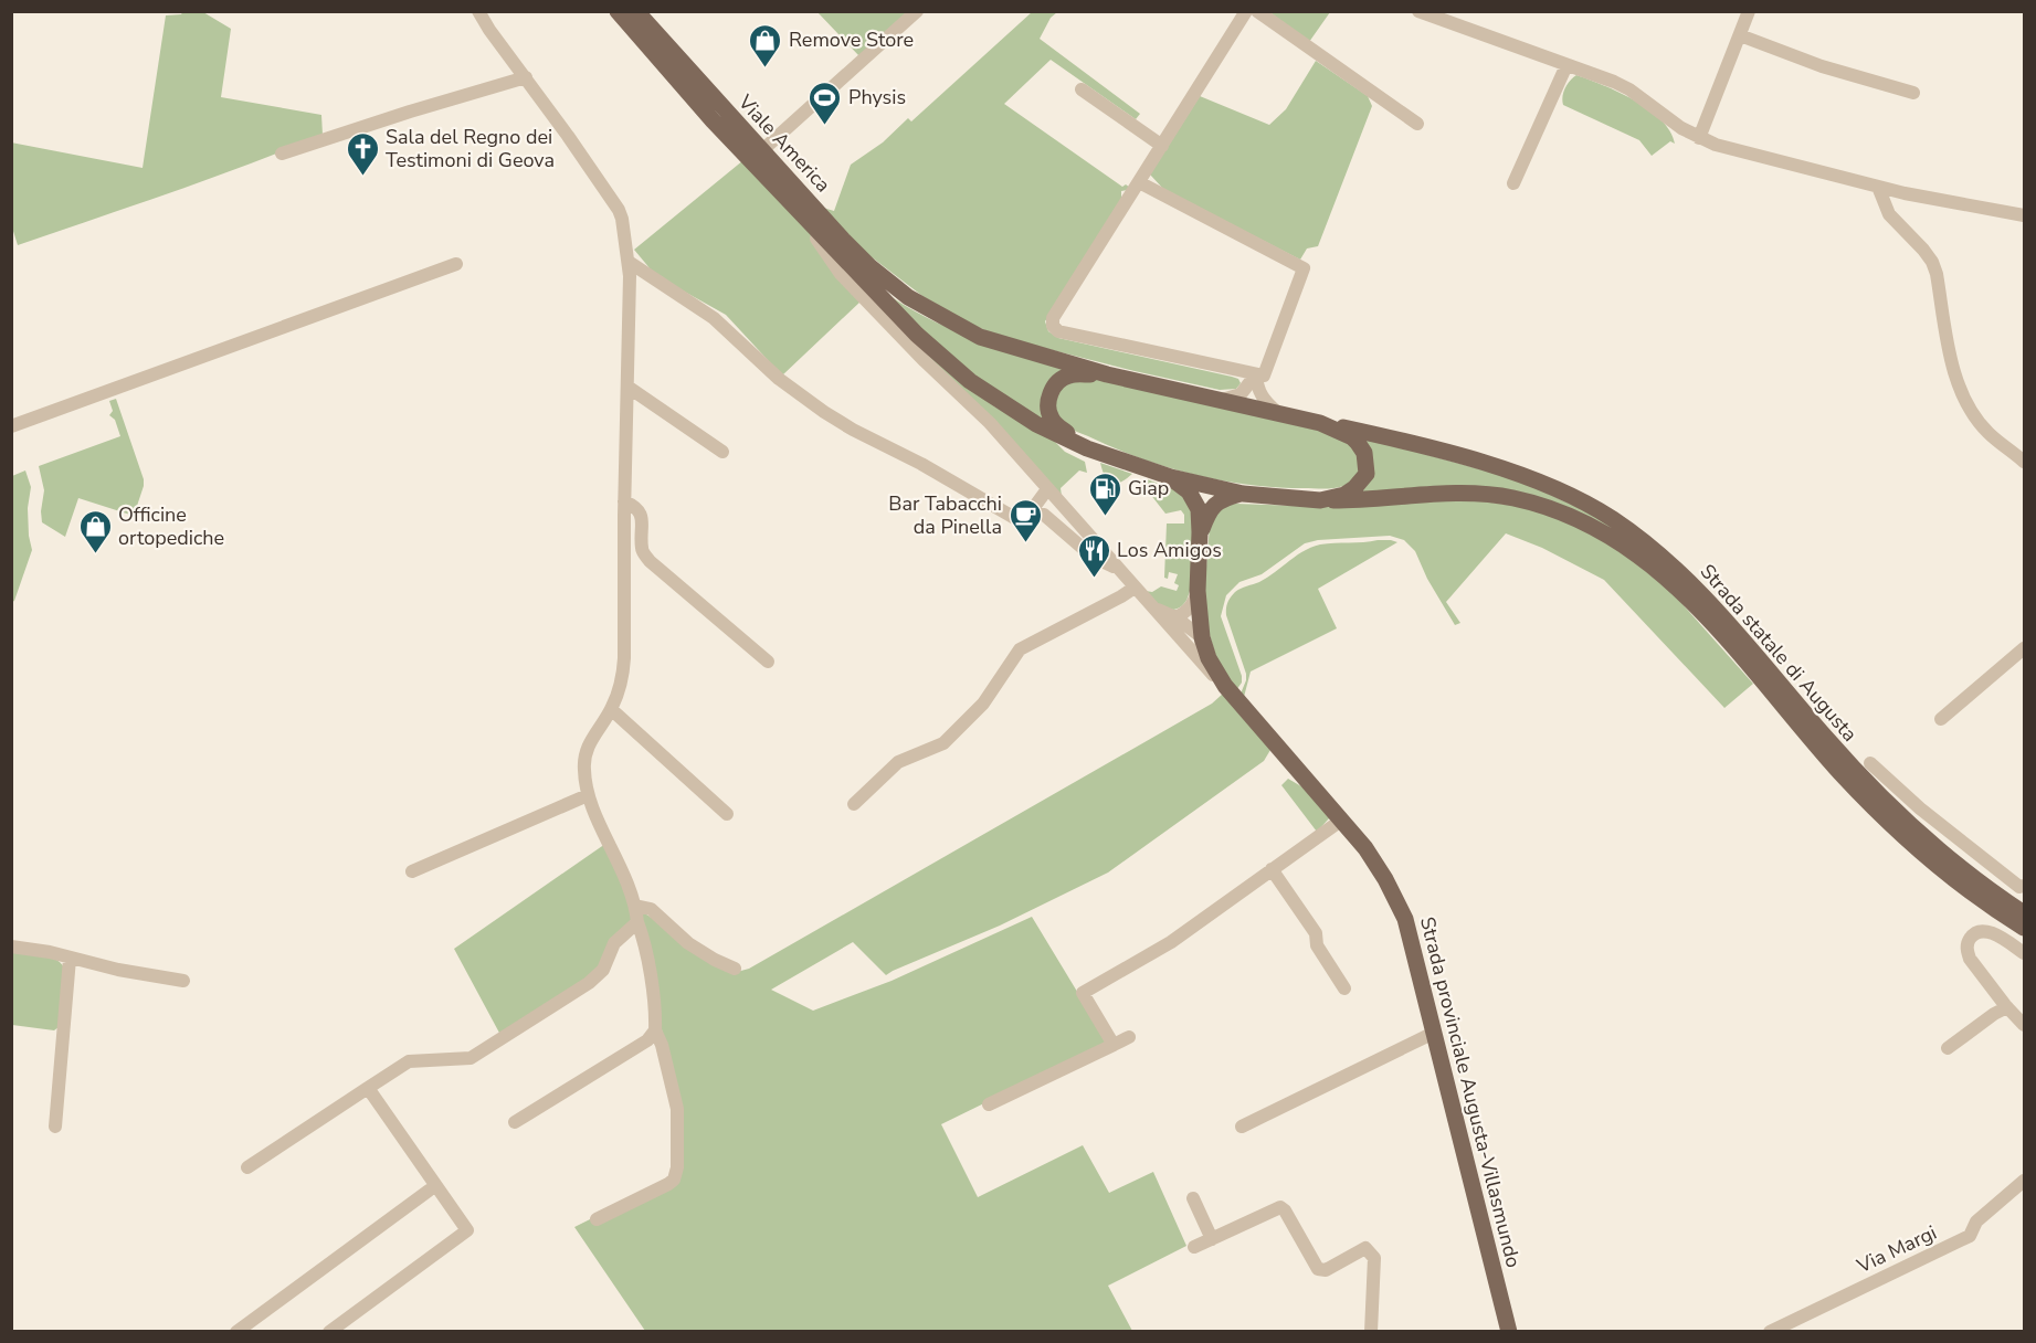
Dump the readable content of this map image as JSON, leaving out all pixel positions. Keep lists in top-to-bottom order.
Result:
{
  "streets": {
    "main road": ["Viale America", "Strada statale di Augusta", "Strada provinciale Augusta-Villasmundo"],
    "street": ["Via Margi"]
  },
  "crossings": [
    ["Viale America", "Strada statale di Augusta"],
    ["Strada statale di Augusta", "Strada provinciale Augusta-Villasmundo"]
  ],
  "places": {
    "shop": ["Remove Store", "Officine ortopediche"],
    "sports": ["Physis"],
    "church": ["Sala del Regno dei Testimoni di Geova"],
    "fuel station": ["Giap"],
    "cafe": ["Bar Tabacchi da Pinella"],
    "restaurant": ["Los Amigos"]
  }
}
